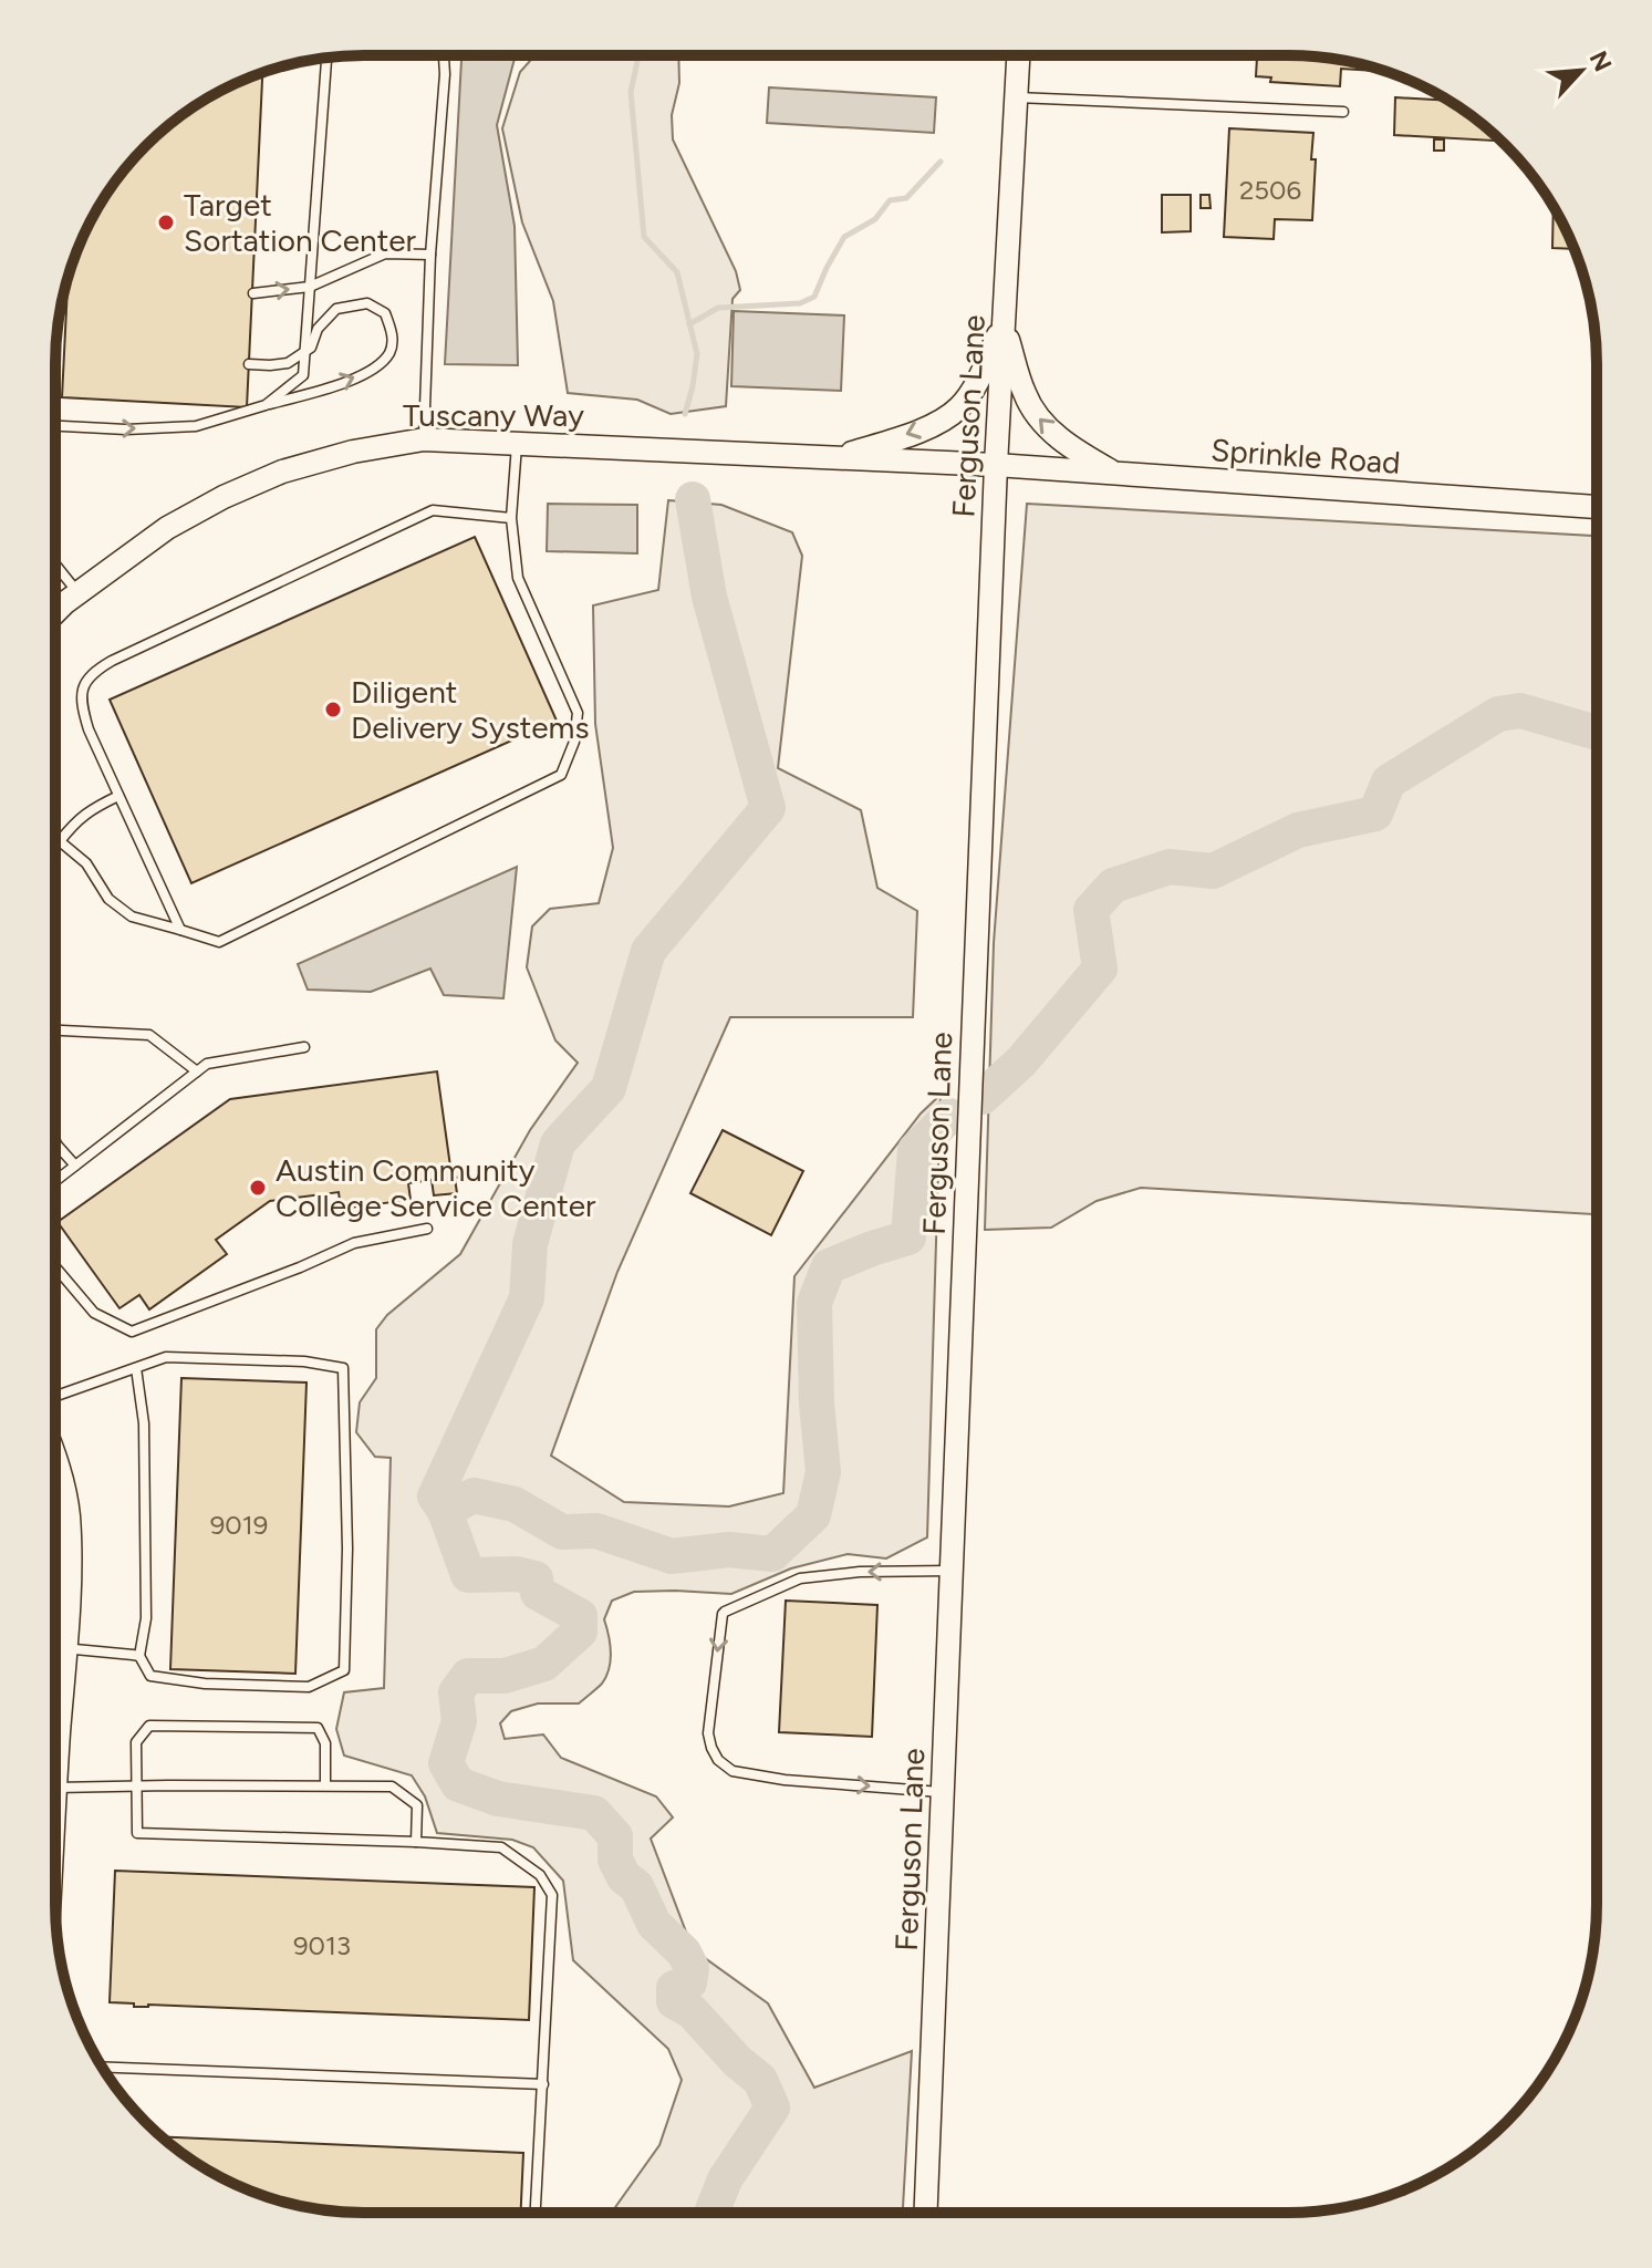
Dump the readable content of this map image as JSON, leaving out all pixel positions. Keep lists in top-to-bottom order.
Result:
{
  "streets": {
    "street": ["Tuscany Way", "Ferguson Lane", "Sprinkle Road"]
  },
  "crossings": [
    ["Tuscany Way", "Ferguson Lane"],
    ["Tuscany Way", "Sprinkle Road"],
    ["Ferguson Lane", "Sprinkle Road"]
  ],
  "places": ["Target Sortation Center", "Diligent Delivery Systems", "Austin Community College Service Center"],
  "house_numbers": ["2506", "9019", "9013"],
  "north": "top right"
}
